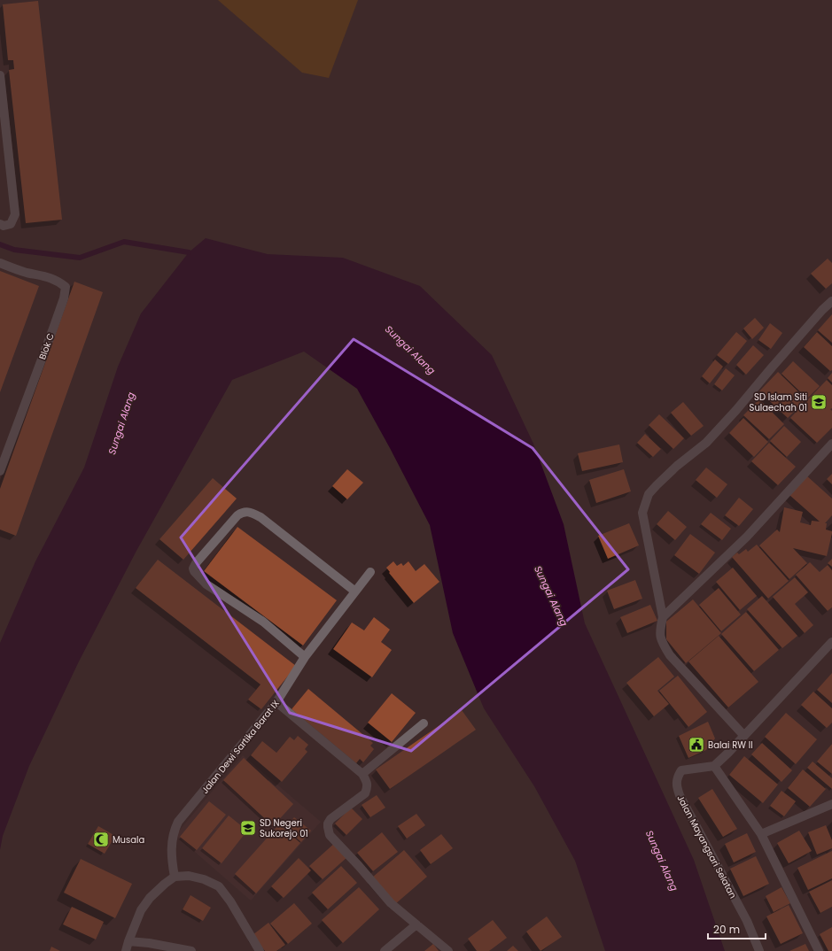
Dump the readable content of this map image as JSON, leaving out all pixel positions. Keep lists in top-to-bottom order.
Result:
{
  "streets": {
    "street": ["Blok C", "Jalan Dewi Sartika Barat IX", "Jalan Mayangsari Selatan"]
  },
  "water": ["Sungai Alang"],
  "places": {
    "school or university": ["SD Islam Siti Sulaechah 01", "SD Negeri Sukorejo 01"],
    "public building": ["Balai RW II"],
    "mosque": ["Musala"]
  },
  "scale_bar": "20 m"
}
